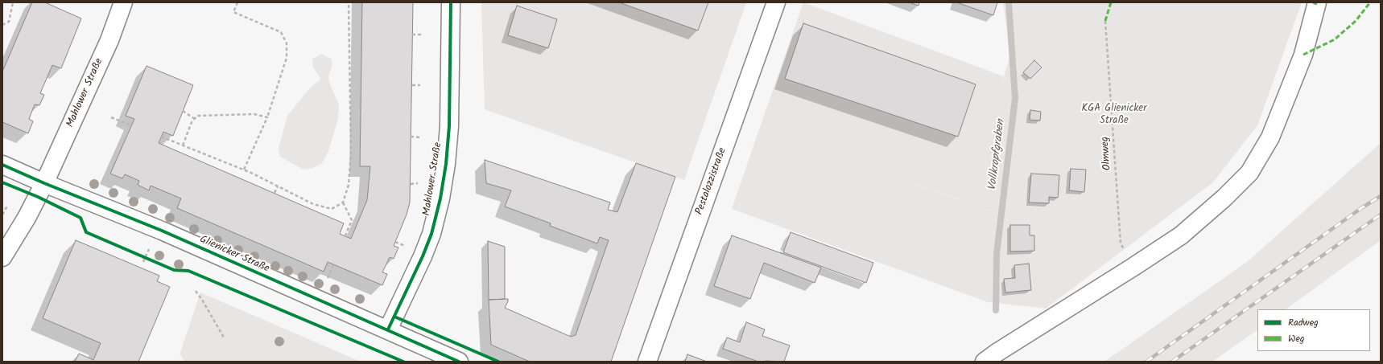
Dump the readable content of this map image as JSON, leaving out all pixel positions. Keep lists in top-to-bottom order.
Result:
{
  "streets": {
    "street": ["Mahlower Straße", "Pestalozzistraße", "Glienicker Straße"],
    "path": ["Olmweg"]
  },
  "crossings": [
    ["Mahlower Straße", "Glienicker Straße"]
  ],
  "water": ["Vollkropfgraben"],
  "parks": ["KGA Glienicker Straße"],
  "legend": ["Radweg", "Weg"]
}
